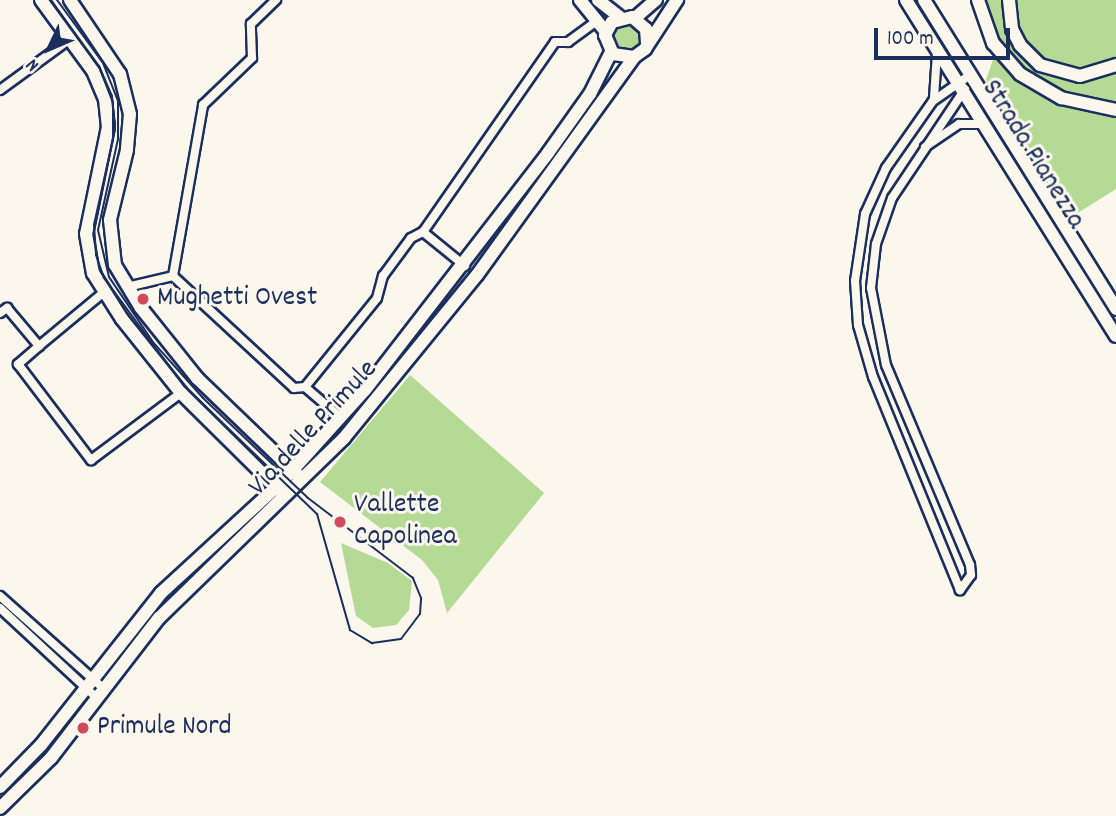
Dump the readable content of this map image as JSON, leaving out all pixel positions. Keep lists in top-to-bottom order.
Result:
{
  "streets": {
    "main road": ["Strada Pianezza", "Via delle Primule"]
  },
  "places": ["Mughetti Ovest", "Vallette Capolinea", "Primule Nord"],
  "scale_bar": "100 m",
  "north": "bottom left"
}
